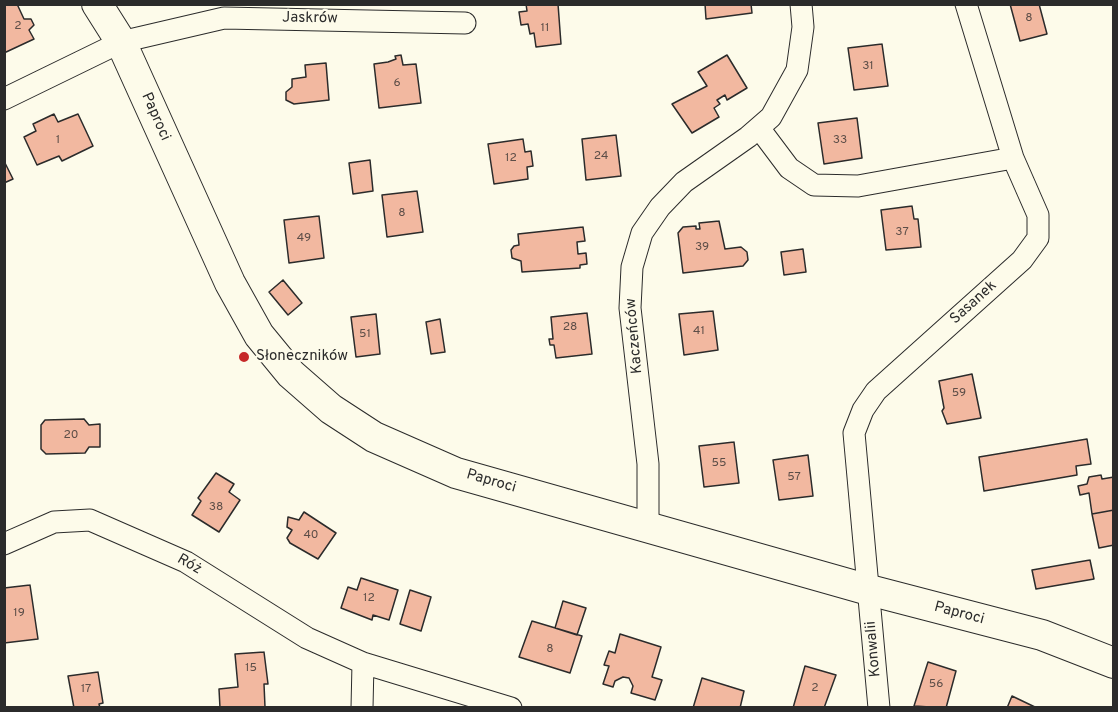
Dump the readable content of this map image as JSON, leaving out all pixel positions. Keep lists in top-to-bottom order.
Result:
{
  "streets": {
    "street": [
      "Jaskrów",
      "Paproci",
      "Sasanek",
      "Kaczeńców",
      "Róż",
      "Konwalii"
    ]
  },
  "crossings": [
    ["Jaskrów", "Paproci"],
    ["Paproci", "Sasanek"],
    ["Paproci", "Kaczeńców"],
    ["Paproci", "Konwalii"],
    ["Sasanek", "Konwalii"]
  ],
  "places": ["Słoneczników"],
  "house_numbers": [
    "8",
    "2",
    "11",
    "31",
    "6",
    "1",
    "33",
    "24",
    "12",
    "8",
    "37",
    "49",
    "39",
    "28",
    "41",
    "51",
    "59",
    "20",
    "55",
    "57",
    "38",
    "40",
    "12",
    "19",
    "8",
    "15",
    "56",
    "2",
    "17"
  ]
}
